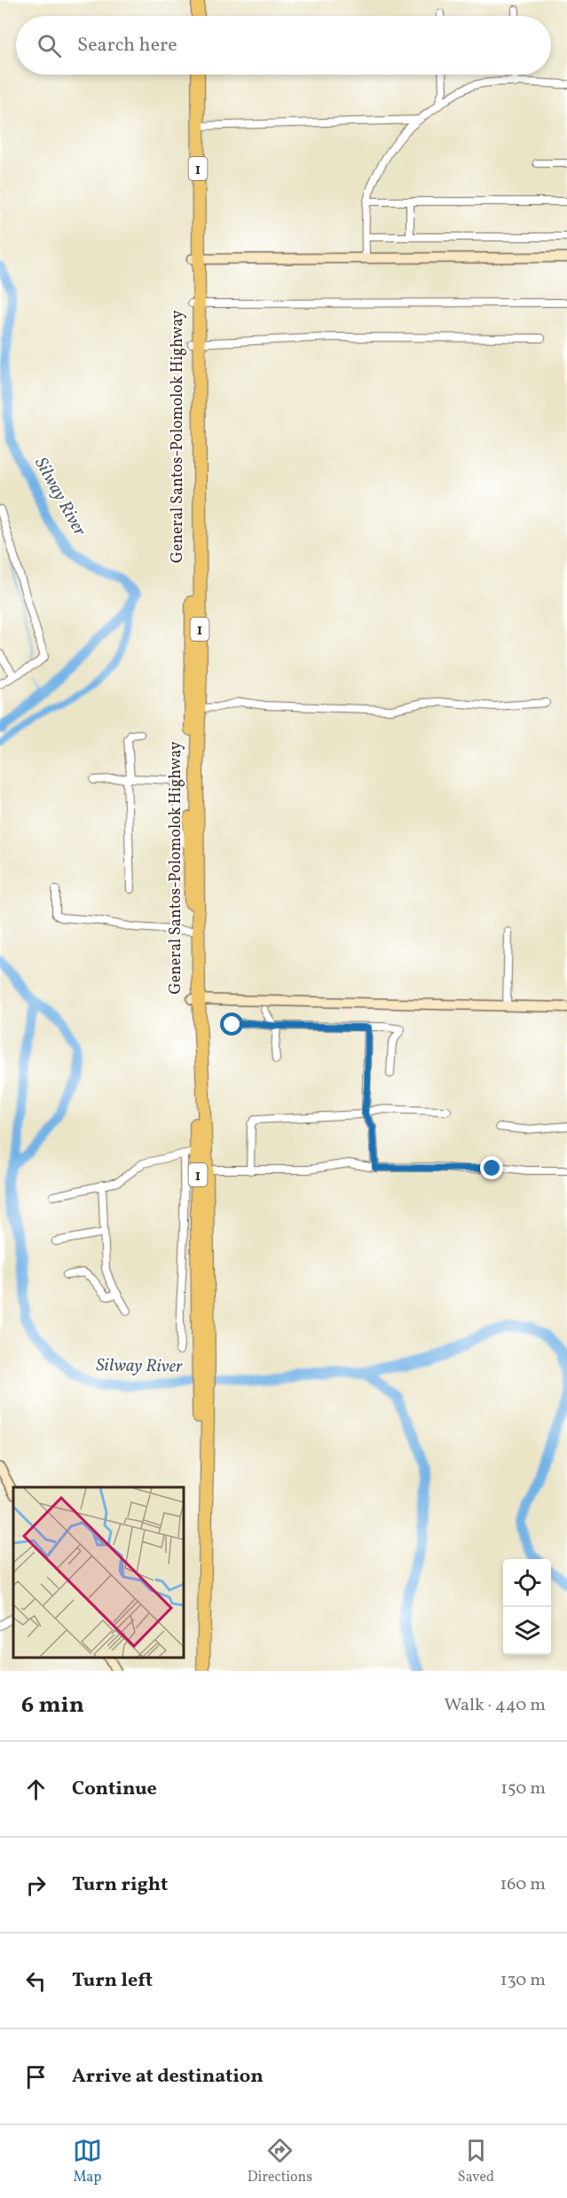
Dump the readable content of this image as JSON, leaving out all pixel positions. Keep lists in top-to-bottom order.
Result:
{
  "streets": {
    "highway": ["1", "General Santos-Polomolok Highway"]
  },
  "crossings": [
    ["1", "General Santos-Polomolok Highway"]
  ],
  "water": ["Silway River"],
  "page": {
    "search": "Search here",
    "heading": ["6 min", "Walk · 440 m"],
    "list": [
      ["Continue", "150 m"],
      ["Turn right", "160 m"],
      ["Turn left", "130 m"],
      "Arrive at destination"
    ],
    "nav": ["Map", "Directions", "Saved"]
  }
}
